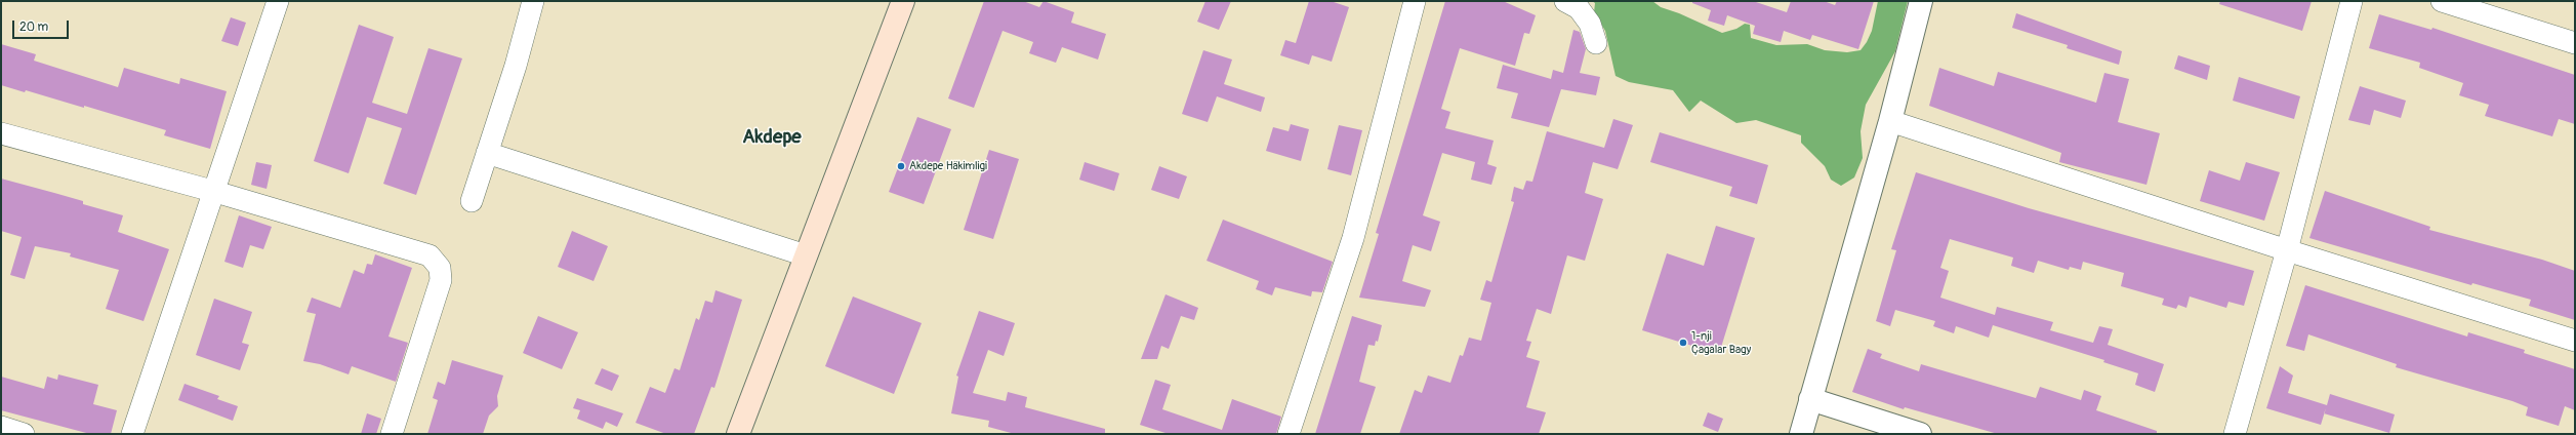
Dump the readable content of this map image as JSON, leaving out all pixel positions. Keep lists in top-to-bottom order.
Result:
{
  "districts": ["Akdepe"],
  "places": ["Akdepe Häkimligi", "1-nji Çagalar Bagy"],
  "scale_bar": "20 m"
}
